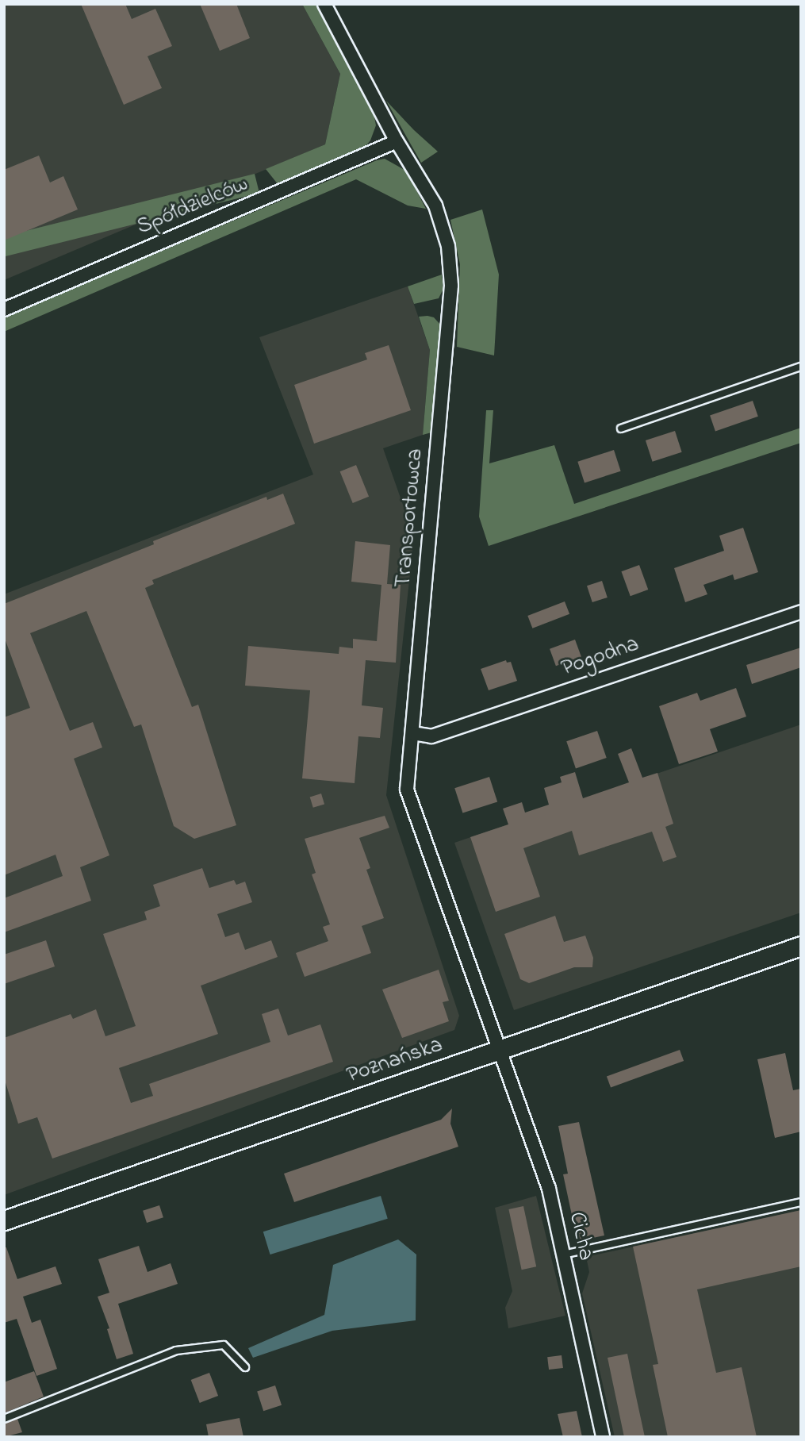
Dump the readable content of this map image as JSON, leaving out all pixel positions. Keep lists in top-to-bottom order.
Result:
{
  "streets": {
    "main road": ["Poznańska"],
    "street": [
      "Spółdzielców",
      "Transportowca",
      "Pogodna",
      "Cicha"
    ]
  },
  "crossings": [
    ["Spółdzielców", "Transportowca"],
    ["Transportowca", "Pogodna"],
    ["Transportowca", "Poznańska"],
    ["Transportowca", "Cicha"],
    ["Poznańska", "Cicha"]
  ]
}
